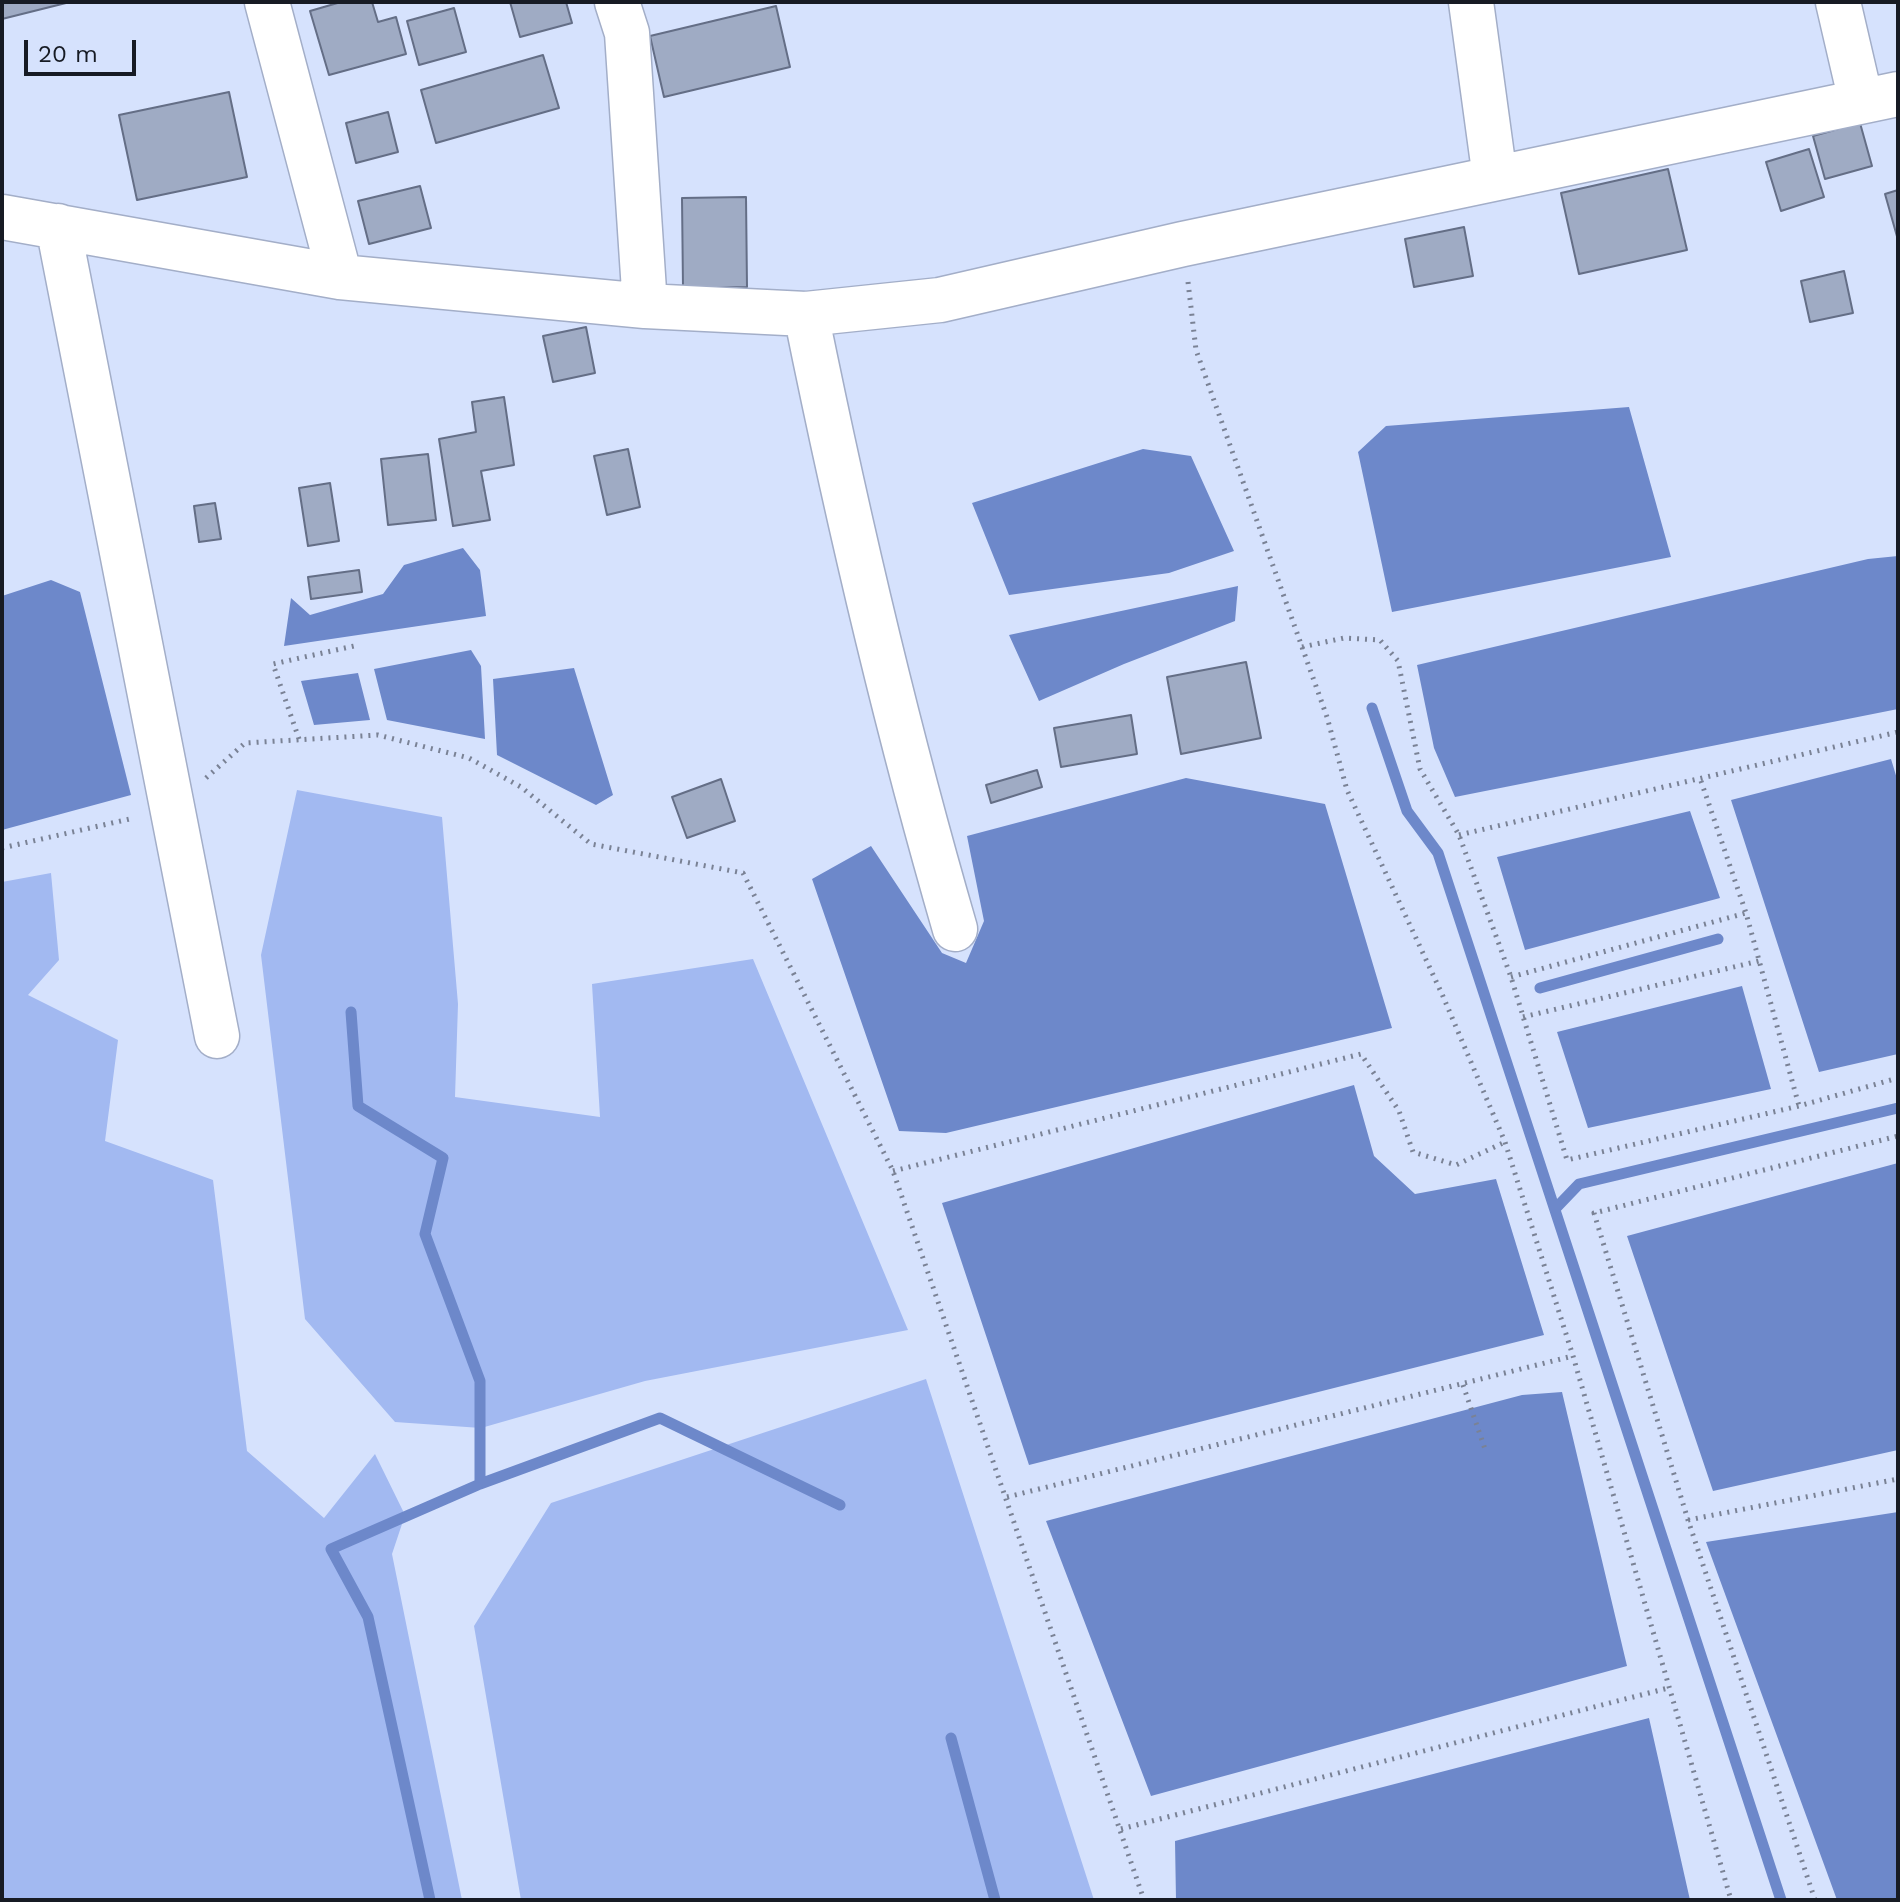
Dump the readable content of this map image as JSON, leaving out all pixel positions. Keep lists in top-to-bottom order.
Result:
{
  "scale_bar": "20 m"
}
